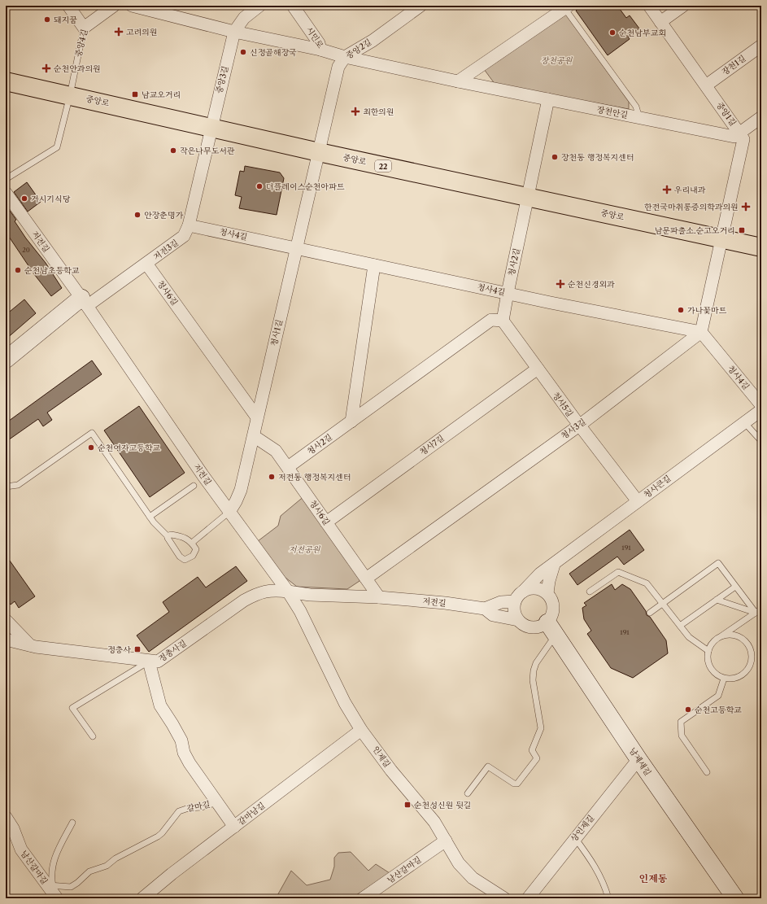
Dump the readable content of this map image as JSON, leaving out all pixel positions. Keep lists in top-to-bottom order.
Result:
{
  "streets": {
    "main road": ["중앙로", "22"],
    "street": [
      "시민로",
      "중앙4길",
      "중앙2길",
      "장천1길",
      "중앙3길",
      "장천안길",
      "중앙1길",
      "청사4길",
      "저전길",
      "저전3길",
      "청사2길",
      "청사6길",
      "청사1길",
      "청사5길",
      "청사3길",
      "청사7길",
      "청사큰길",
      "정충사길",
      "인제길",
      "남제새길",
      "갈마길",
      "갈마남길",
      "상인제길",
      "남산갈마길"
    ]
  },
  "crossings": [
    ["시민로", "중앙2길"],
    ["시민로", "장천안길"],
    ["중앙4길", "중앙로"],
    ["중앙2길", "중앙로"],
    ["중앙2길", "장천안길"],
    ["중앙2길", "청사1길"],
    ["장천1길", "중앙1길"],
    ["중앙3길", "중앙로"],
    ["중앙3길", "저전3길"],
    ["중앙로", "중앙1길"],
    ["중앙로", "저전3길"],
    ["중앙로", "청사2길"],
    ["중앙로", "청사1길"],
    ["장천안길", "중앙1길"],
    ["장천안길", "청사2길"],
    ["청사4길", "저전3길"],
    ["청사4길", "청사2길"],
    ["청사4길", "청사1길"],
    ["청사4길", "청사3길"],
    ["저전길", "저전3길"],
    ["저전길", "청사6길"],
    ["저전길", "청사1길"],
    ["저전길", "청사큰길"],
    ["저전길", "정충사길"],
    ["저전길", "인제길"],
    ["저전길", "남제새길"],
    ["저전3길", "청사6길"],
    ["청사2길", "청사6길"],
    ["청사2길", "청사5길"],
    ["청사6길", "청사1길"],
    ["청사6길", "청사3길"],
    ["청사6길", "청사7길"],
    ["청사5길", "청사3길"],
    ["청사5길", "청사7길"],
    ["청사5길", "청사큰길"],
    ["청사큰길", "남제새길"],
    ["정충사길", "인제길"],
    ["정충사길", "갈마길"],
    ["인제길", "갈마남길"],
    ["인제길", "남산갈마길"],
    ["남제새길", "상인제길"],
    ["갈마길", "남산갈마길"]
  ],
  "districts": ["인제동"],
  "parks": ["장천공원", "저전공원"],
  "places": {
    "other": [
      "돼지꿈",
      "순천남부교회",
      "신정골해장국",
      "작은나무도서관",
      "장천동 행정복지센터",
      "더플레이스순천아파트",
      "거시기식당",
      "안장춘명가",
      "순천남초등학교",
      "가나꽃마트",
      "순천여자고등학교",
      "저전동 행정복지센터",
      "순천고등학교"
    ],
    "health": [
      "고려의원",
      "순천안과의원",
      "최한의원",
      "우리내과",
      "한전국마취통증의학과의원",
      "순천신경외과"
    ],
    "transit": [
      "남교오거리",
      "남문파출소.순고오거리",
      "정충사",
      "순천성신원 뒷길"
    ]
  },
  "house_numbers": ["20", "191", "191"]
}
